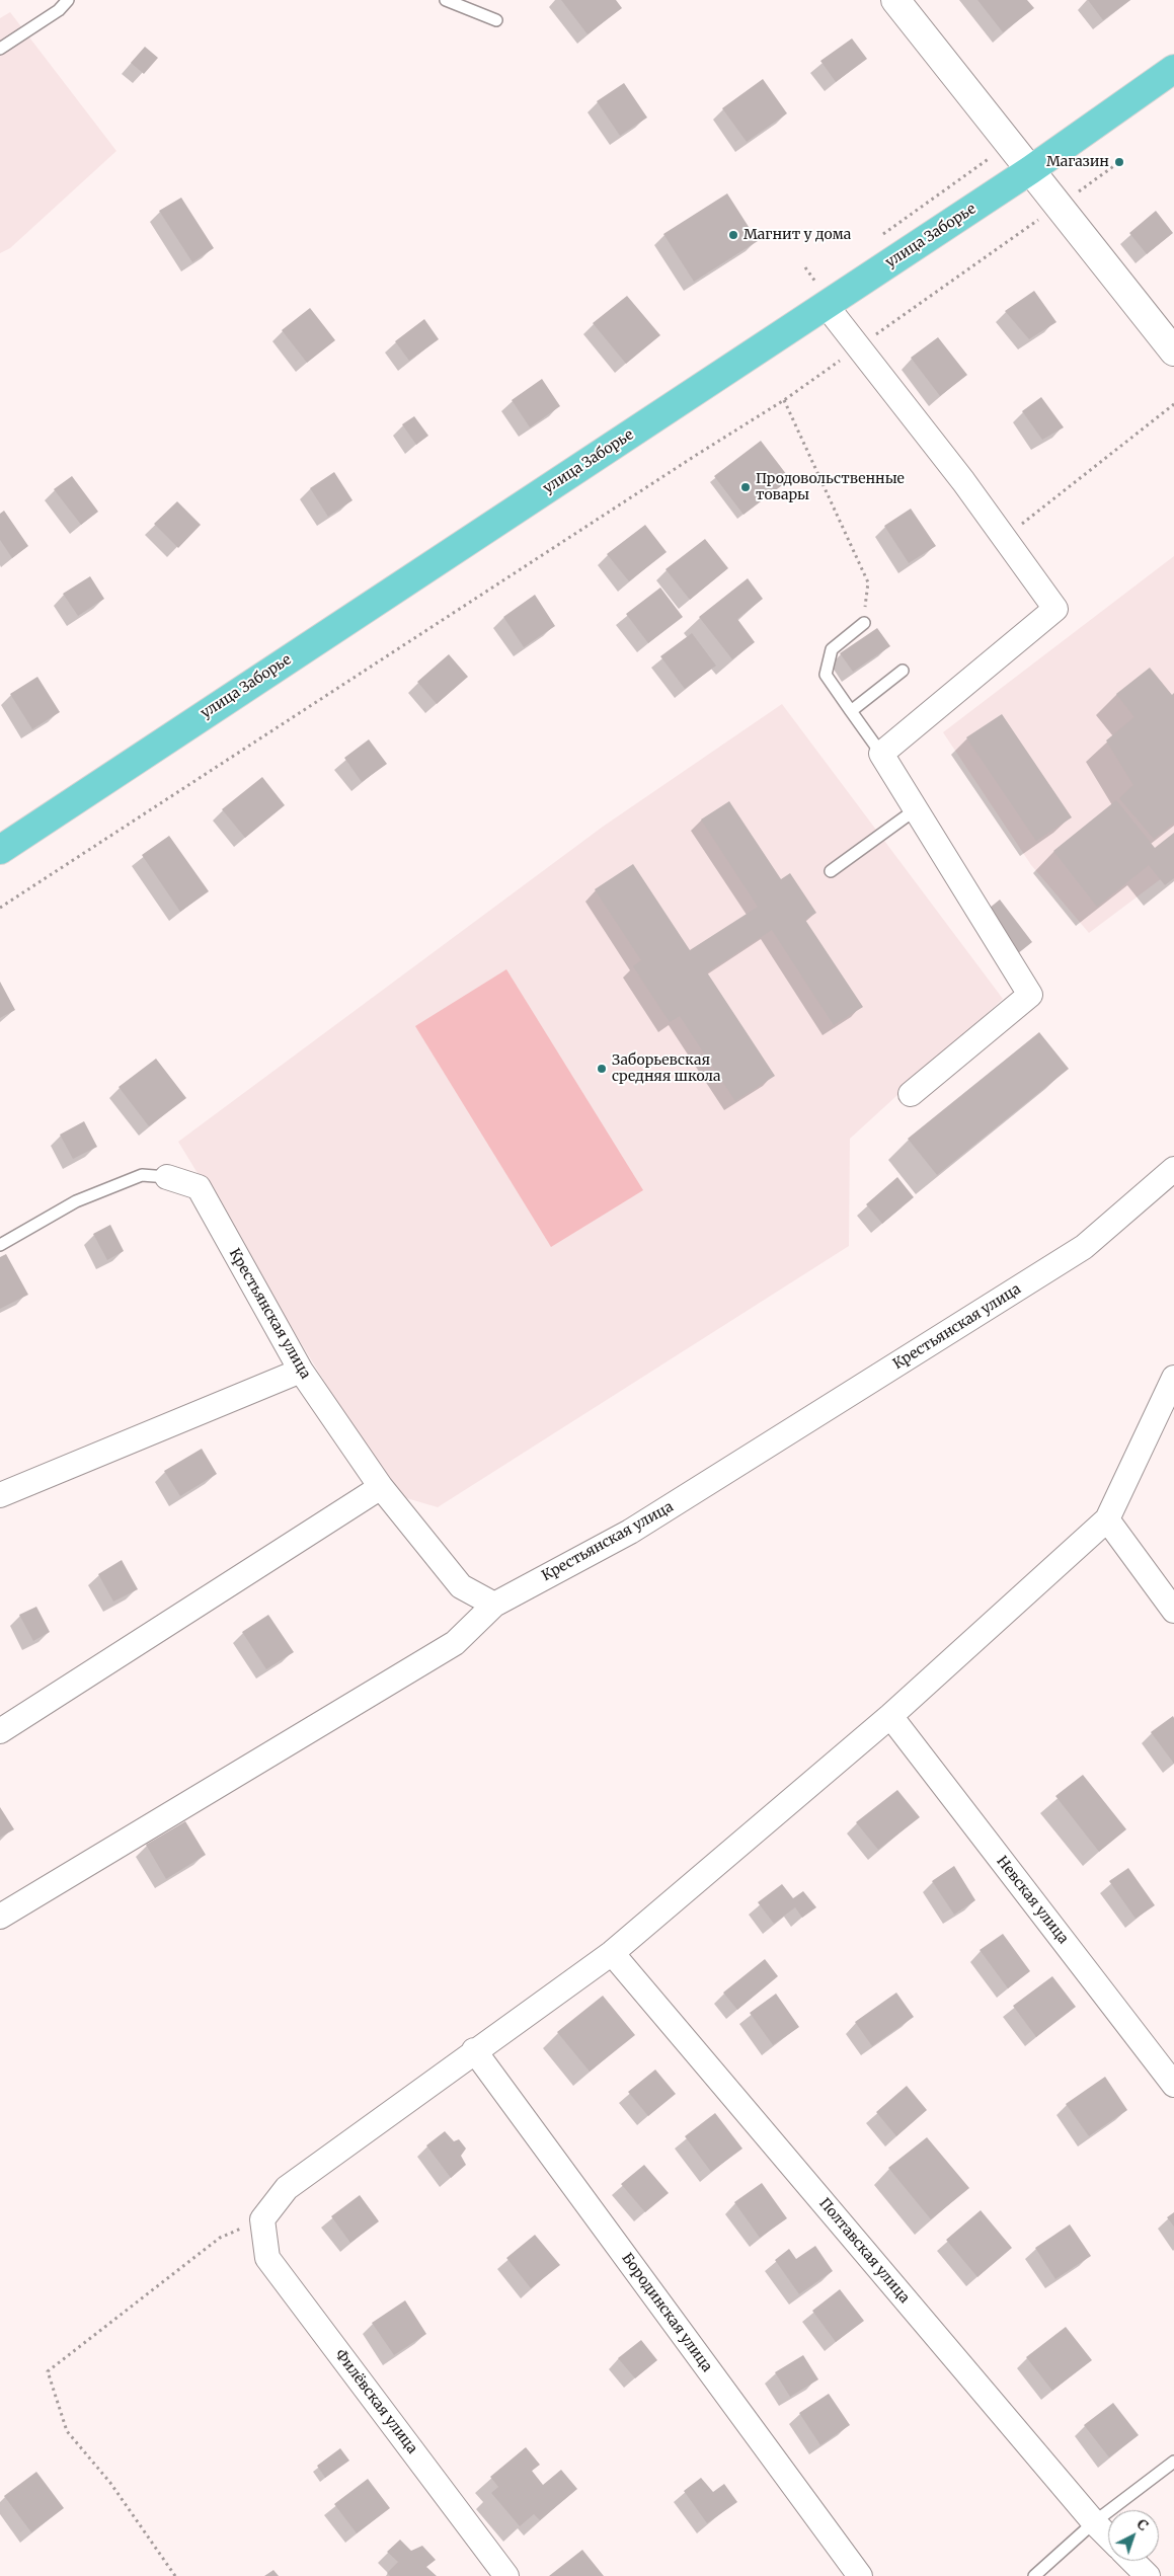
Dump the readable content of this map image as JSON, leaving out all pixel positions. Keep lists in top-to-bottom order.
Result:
{
  "streets": {
    "main road": ["улица Заборье"],
    "street": [
      "Крестьянская улица",
      "Невская улица",
      "Полтавская улица",
      "Бородинская улица",
      "Филёвская улица"
    ]
  },
  "crossings": [
    ["Бородинская улица", "Филёвская улица"]
  ],
  "places": [
    "Магазин",
    "Магнит у дома",
    "Продовольственные товары",
    "Заборьевская средняя школа"
  ],
  "north": "top right"
}
